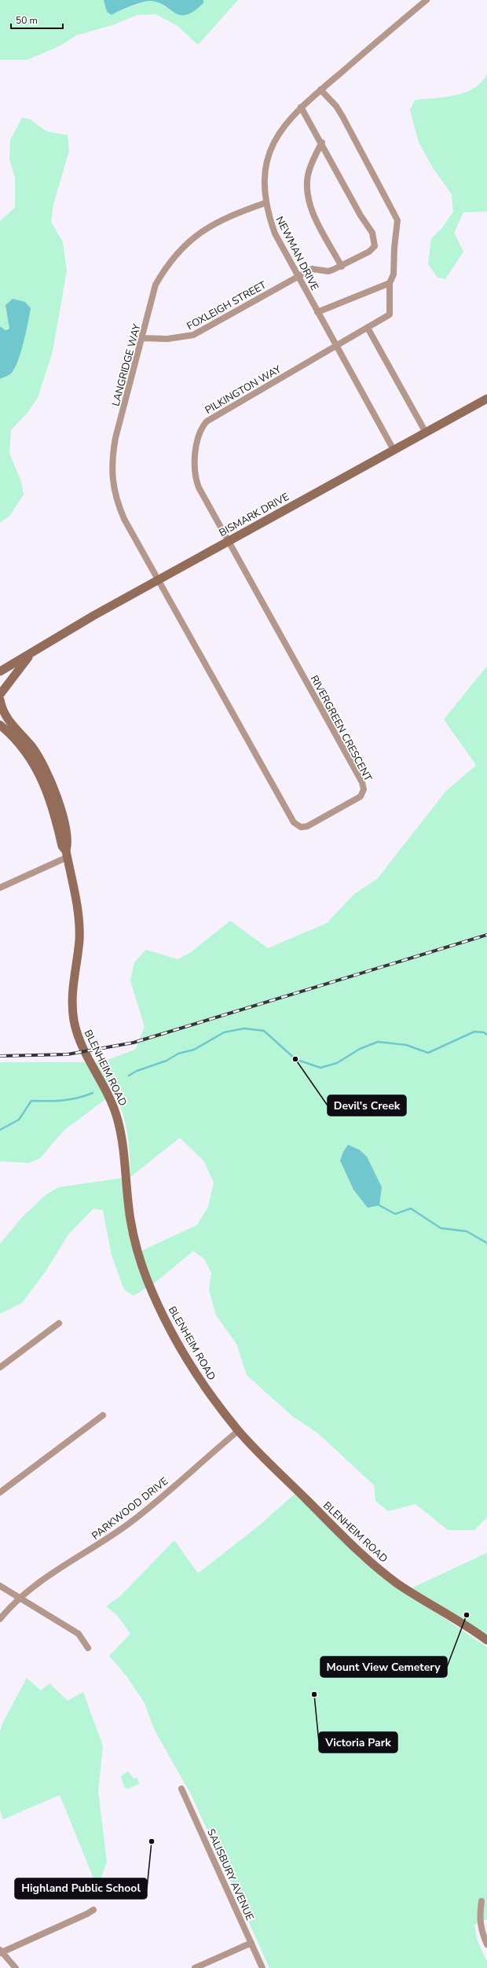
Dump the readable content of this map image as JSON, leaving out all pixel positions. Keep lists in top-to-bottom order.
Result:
{
  "streets": {
    "main road": ["BISMARK DRIVE", "BLENHEIM ROAD"],
    "street": [
      "NEWMAN DRIVE",
      "FOXLEIGH STREET",
      "LANGRIDGE WAY",
      "PILKINGTON WAY",
      "RIVERGREEN CRESCENT",
      "PARKWOOD DRIVE",
      "SALISBURY AVENUE"
    ]
  },
  "crossings": [
    ["NEWMAN DRIVE", "FOXLEIGH STREET"],
    ["NEWMAN DRIVE", "LANGRIDGE WAY"],
    ["NEWMAN DRIVE", "PILKINGTON WAY"],
    ["NEWMAN DRIVE", "BISMARK DRIVE"],
    ["FOXLEIGH STREET", "LANGRIDGE WAY"],
    ["LANGRIDGE WAY", "BISMARK DRIVE"],
    ["LANGRIDGE WAY", "RIVERGREEN CRESCENT"],
    ["PILKINGTON WAY", "BISMARK DRIVE"],
    ["PILKINGTON WAY", "RIVERGREEN CRESCENT"],
    ["BISMARK DRIVE", "RIVERGREEN CRESCENT"],
    ["BISMARK DRIVE", "BLENHEIM ROAD"],
    ["BLENHEIM ROAD", "PARKWOOD DRIVE"]
  ],
  "places": [
    "Devil's Creek",
    "Mount View Cemetery",
    "Victoria Park",
    "Highland Public School"
  ],
  "scale_bar": "50 m"
}
